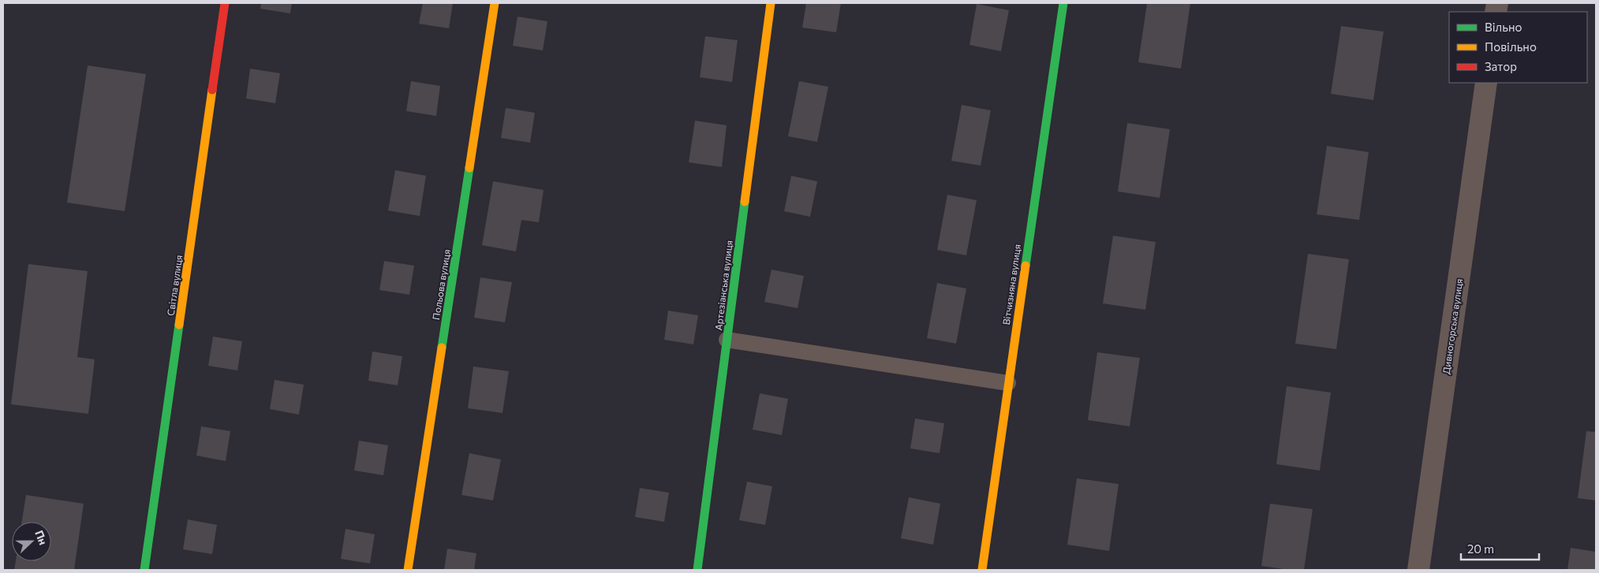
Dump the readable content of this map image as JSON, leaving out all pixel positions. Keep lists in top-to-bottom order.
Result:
{
  "streets": {
    "street": [
      "Польова вулиця",
      "Вітчизняна вулиця",
      "Світла вулиця",
      "Артезіанська вулиця",
      "Дивногорська вулиця"
    ]
  },
  "legend": ["Вільно", "Повільно", "Затор"],
  "scale_bar": "20 m",
  "north": "right"
}
